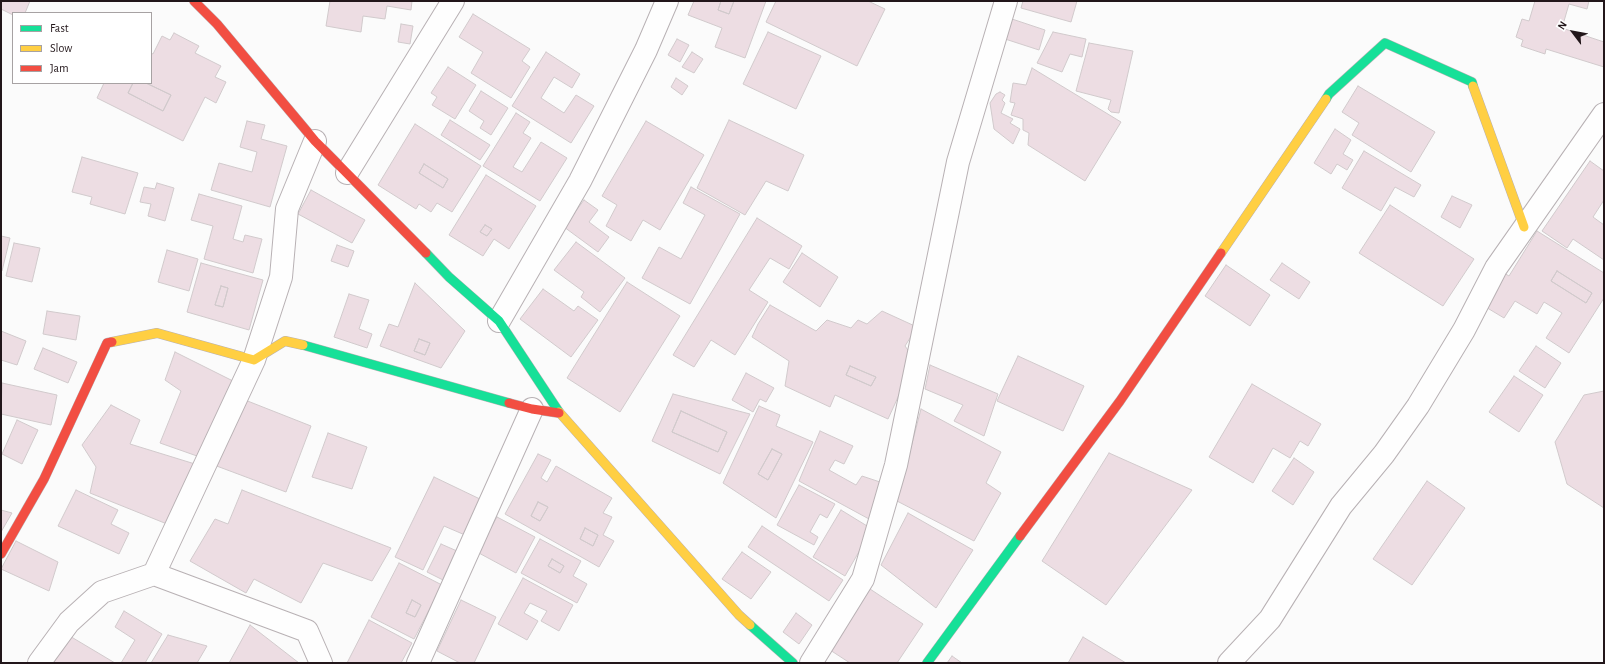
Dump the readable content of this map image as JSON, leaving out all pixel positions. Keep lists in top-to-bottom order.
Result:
{
  "legend": ["Fast", "Slow", "Jam"],
  "north": "top left"
}
